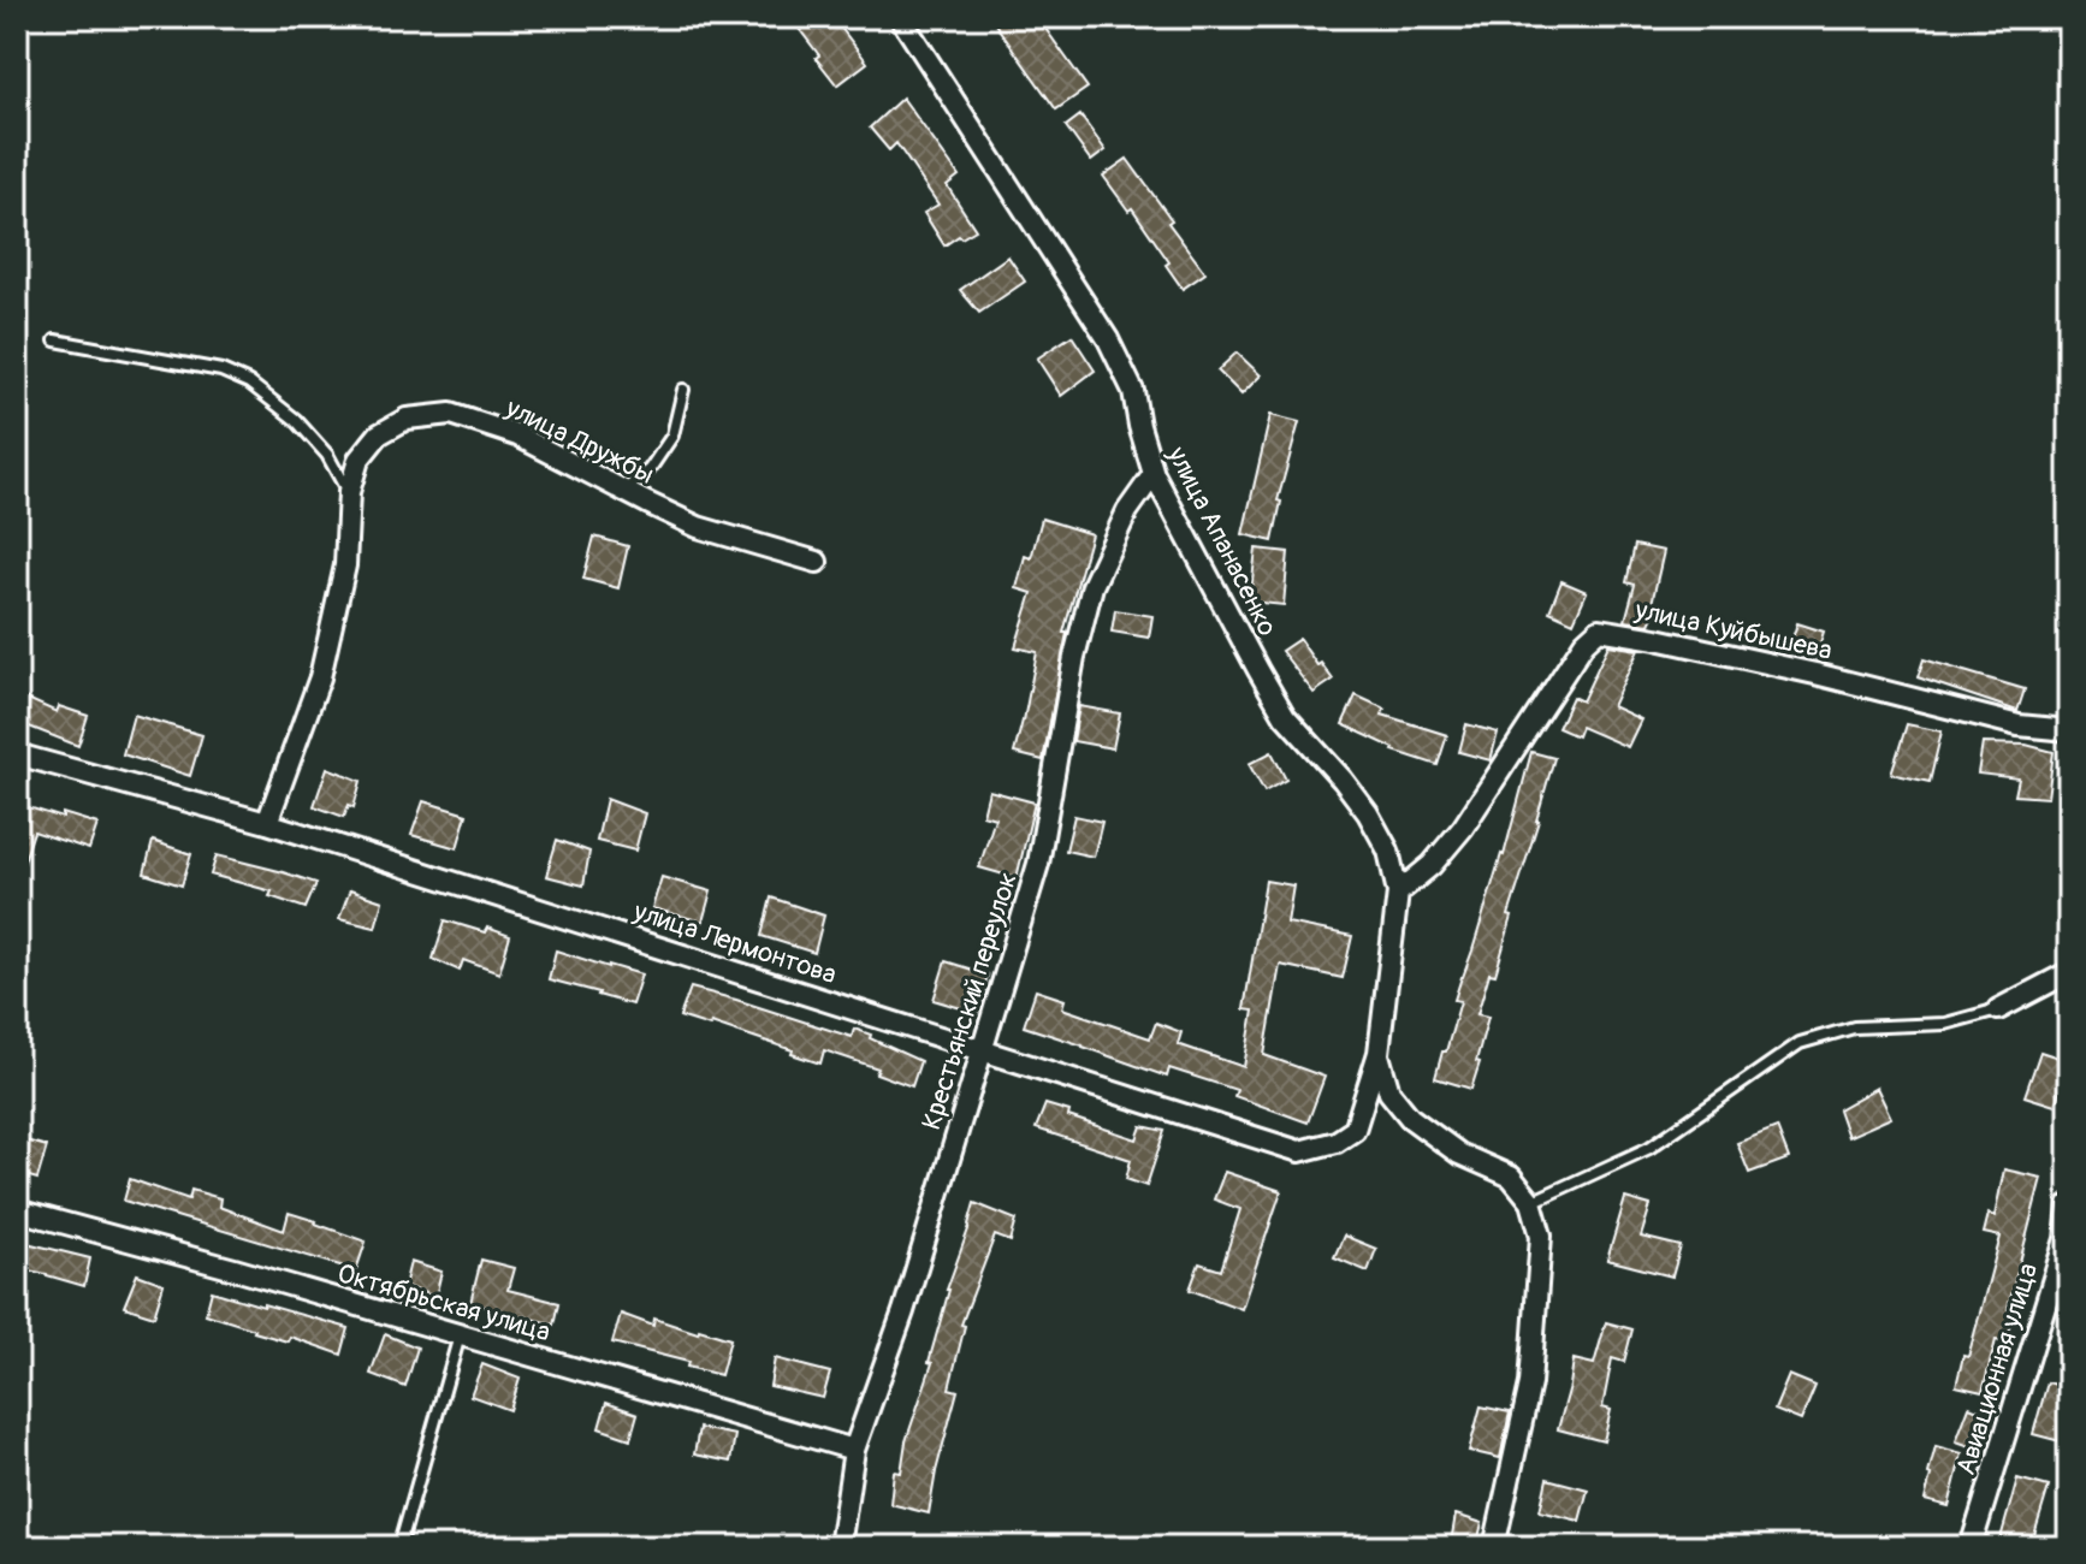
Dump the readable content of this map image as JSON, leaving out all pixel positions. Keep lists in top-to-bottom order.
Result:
{
  "streets": {
    "street": [
      "улица Дружбы",
      "улица Апанасенко",
      "улица Куйбышева",
      "улица Лермонтова",
      "Крестьянский переулок",
      "Октябрьская улица",
      "Авиационная улица"
    ]
  },
  "crossings": [
    ["улица Дружбы", "улица Лермонтова"],
    ["улица Апанасенко", "улица Куйбышева"],
    ["улица Апанасенко", "улица Лермонтова"],
    ["улица Апанасенко", "Крестьянский переулок"],
    ["улица Лермонтова", "Крестьянский переулок"],
    ["Крестьянский переулок", "Октябрьская улица"]
  ]
}
